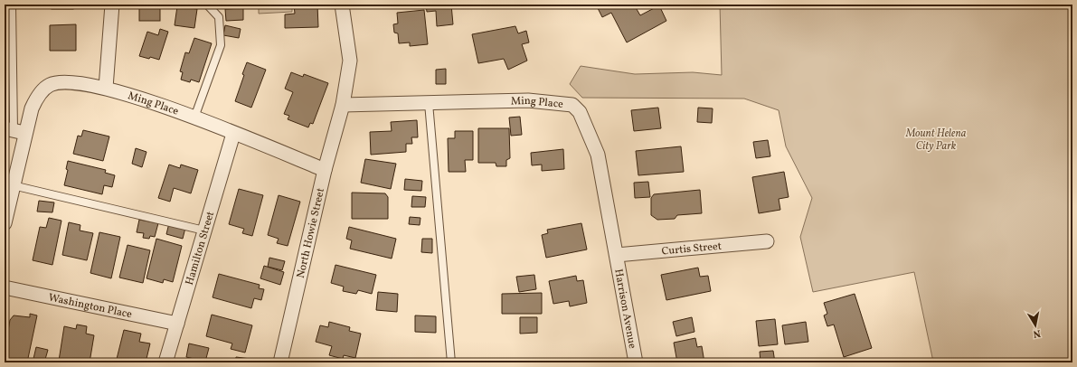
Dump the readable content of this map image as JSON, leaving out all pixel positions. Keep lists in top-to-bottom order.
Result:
{
  "streets": {
    "street": [
      "Ming Place",
      "North Howie Street",
      "Hamilton Street",
      "Curtis Street",
      "Washington Place",
      "Harrison Avenue"
    ]
  },
  "crossings": [
    ["Ming Place", "North Howie Street"],
    ["Ming Place", "Hamilton Street"],
    ["Ming Place", "Curtis Street"],
    ["Ming Place", "Harrison Avenue"],
    ["Hamilton Street", "Washington Place"],
    ["Curtis Street", "Harrison Avenue"]
  ],
  "parks": ["Mount Helena City Park"],
  "north": "bottom"
}
